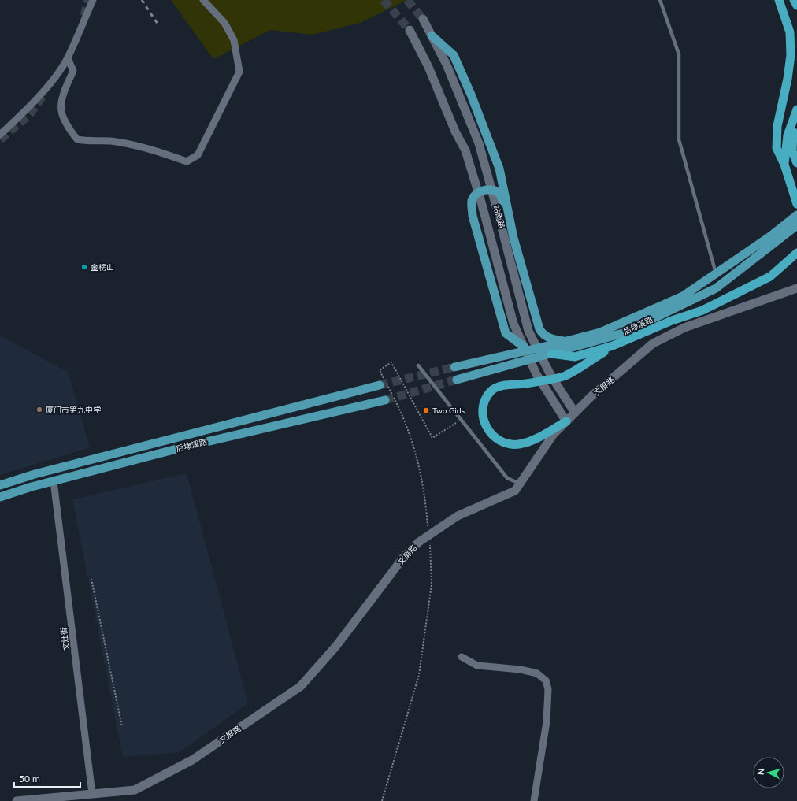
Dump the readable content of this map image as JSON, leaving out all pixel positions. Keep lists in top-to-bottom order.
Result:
{
  "streets": {
    "main road": ["后埭溪路"],
    "street": ["站南路", "文屏路", "文灶街"]
  },
  "crossings": [
    ["站南路", "文屏路"],
    ["后埭溪路", "文灶街"],
    ["文屏路", "文灶街"]
  ],
  "places": ["金榜山", "厦门市第九中学", "Two Girls"],
  "scale_bar": "50 m",
  "north": "left"
}
